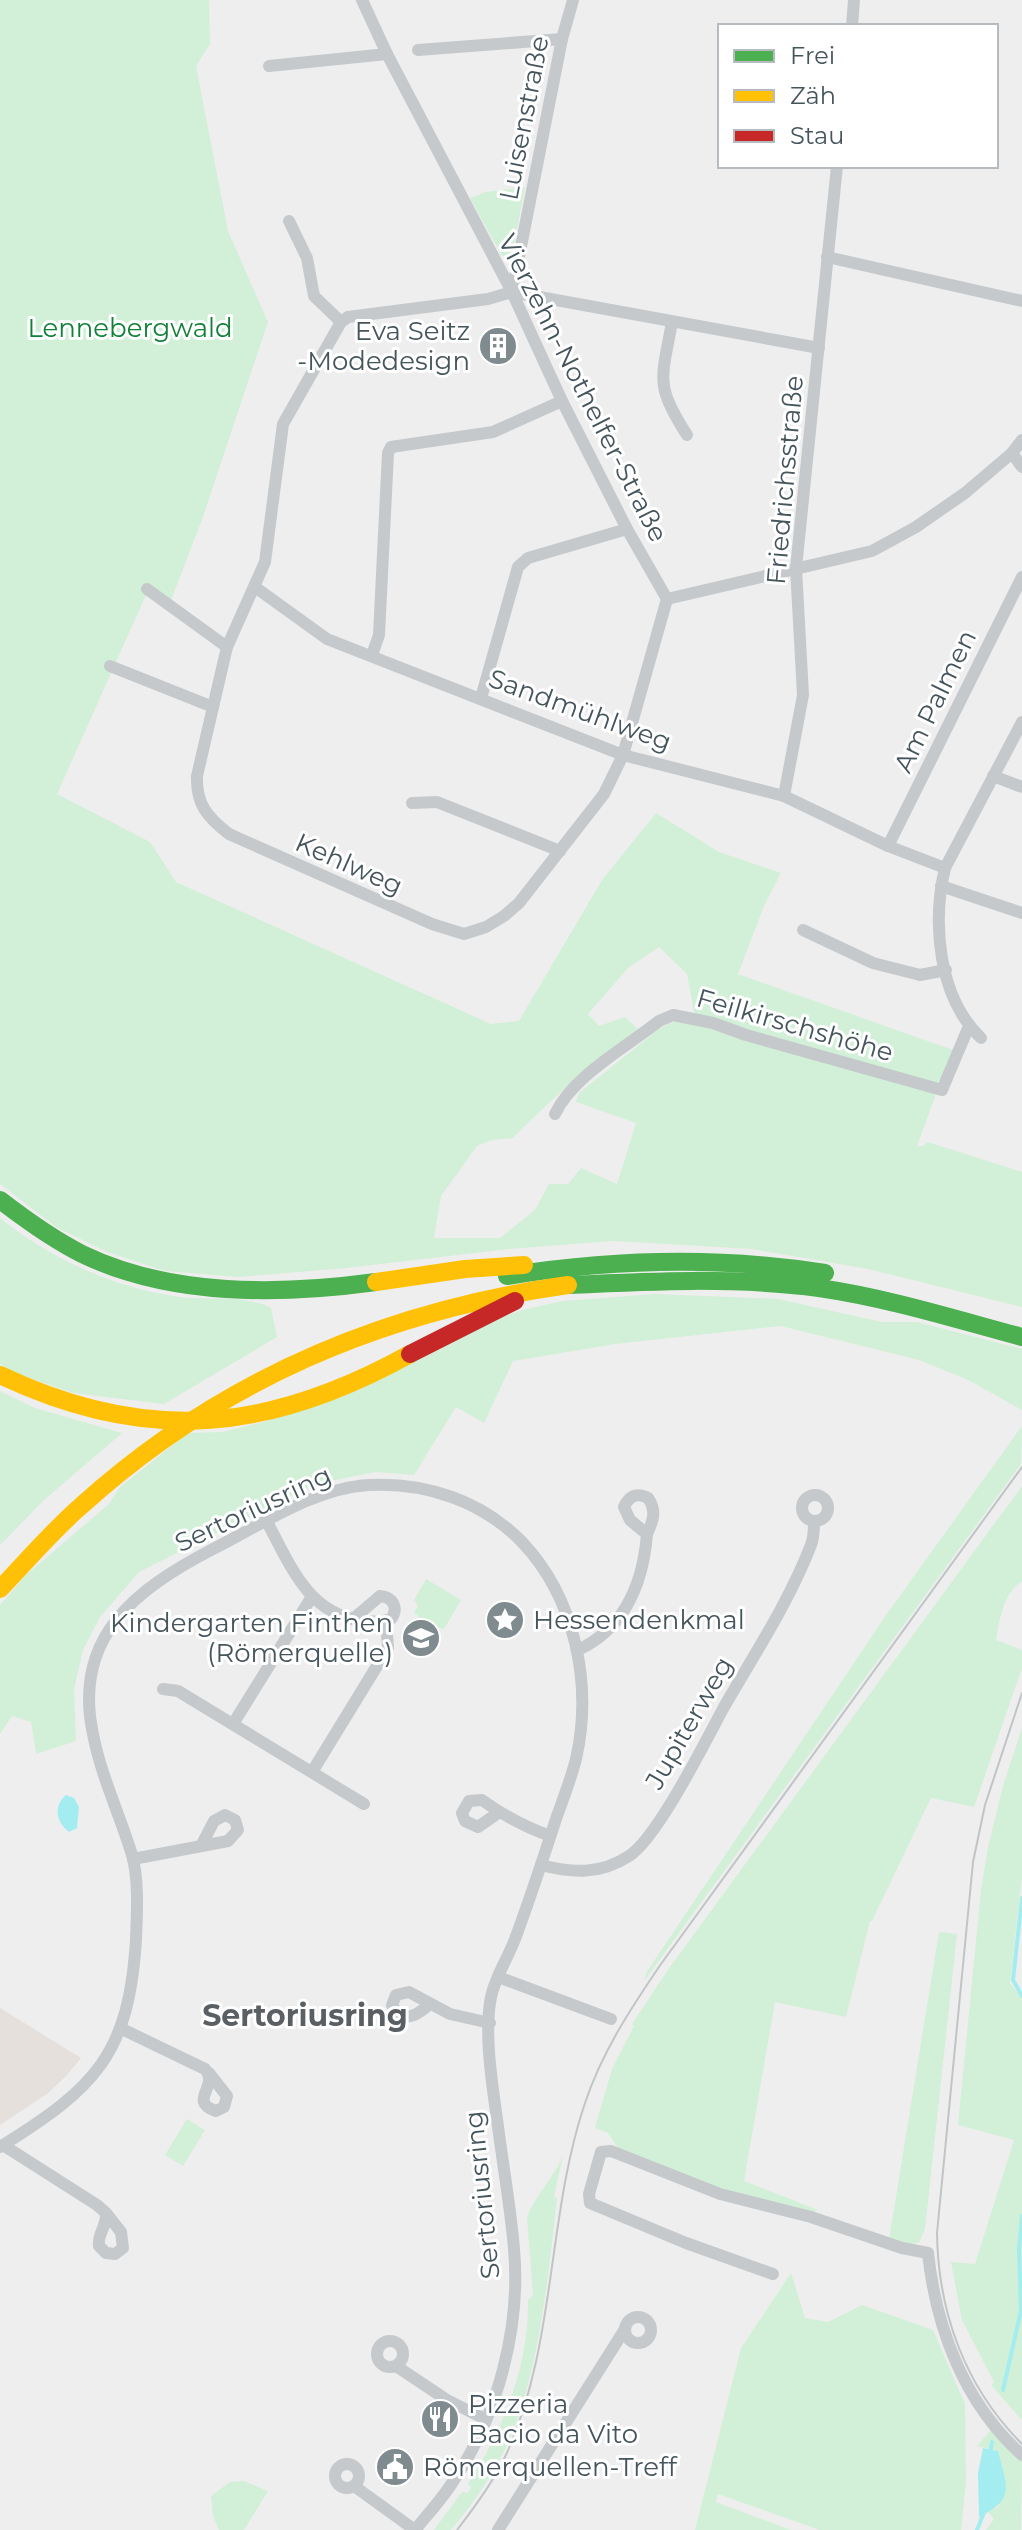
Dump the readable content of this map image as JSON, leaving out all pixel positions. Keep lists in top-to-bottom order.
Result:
{
  "streets": {
    "street": [
      "Luisenstraße",
      "Vierzehn-Nothelfer-Straße",
      "Friedrichsstraße",
      "Am Palmen",
      "Sandmühlweg",
      "Kehlweg",
      "Feilkirschshöhe",
      "Sertoriusring",
      "Jupiterweg"
    ]
  },
  "crossings": [
    ["Luisenstraße", "Vierzehn-Nothelfer-Straße"],
    ["Friedrichsstraße", "Sandmühlweg"],
    ["Am Palmen", "Sandmühlweg"],
    ["Sandmühlweg", "Kehlweg"],
    ["Sertoriusring", "Jupiterweg"]
  ],
  "districts": ["Sertoriusring"],
  "parks": ["Lennebergwald"],
  "places": {
    "building": ["Eva Seitz -Modedesign"],
    "place": ["Hessendenkmal"],
    "school or university": ["Kindergarten Finthen (Römerquelle)"],
    "restaurant": ["Pizzeria Bacio da Vito"],
    "public building": ["Römerquellen-Treff"]
  },
  "legend": ["Frei", "Zäh", "Stau"]
}
